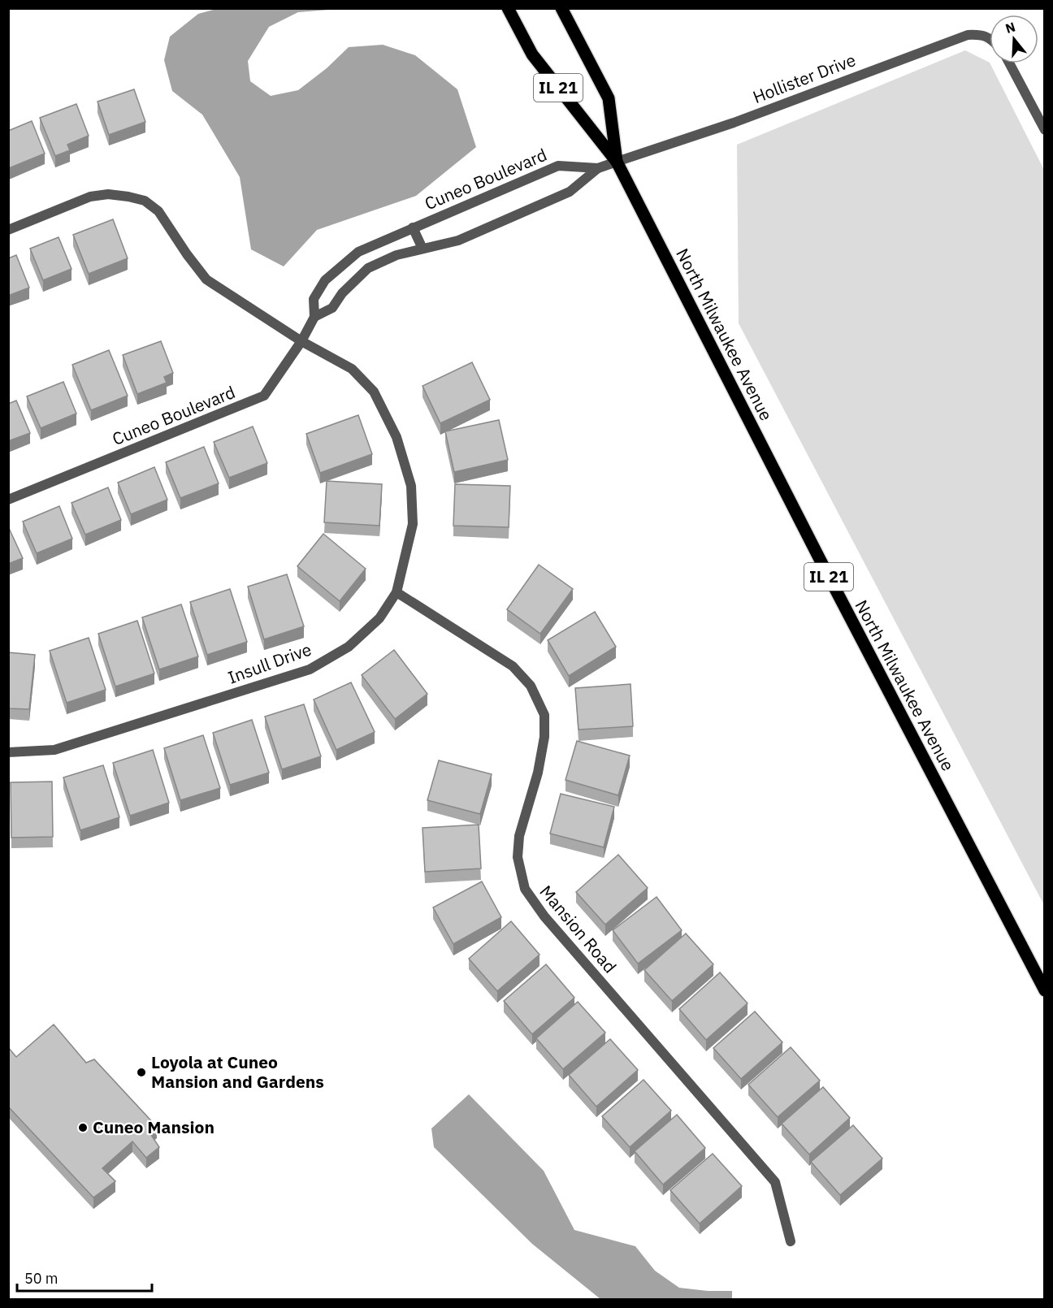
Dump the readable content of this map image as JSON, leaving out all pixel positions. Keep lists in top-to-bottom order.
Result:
{
  "streets": {
    "main road": ["IL 21", "North Milwaukee Avenue"],
    "street": [
      "Hollister Drive",
      "Cuneo Boulevard",
      "Insull Drive",
      "Mansion Road"
    ]
  },
  "crossings": [
    ["Hollister Drive", "IL 21"],
    ["Hollister Drive", "Cuneo Boulevard"],
    ["Hollister Drive", "North Milwaukee Avenue"],
    ["IL 21", "Cuneo Boulevard"],
    ["IL 21", "North Milwaukee Avenue"],
    ["Cuneo Boulevard", "North Milwaukee Avenue"],
    ["Cuneo Boulevard", "Insull Drive"],
    ["Insull Drive", "Mansion Road"]
  ],
  "places": ["Loyola at Cuneo Mansion and Gardens", "Cuneo Mansion"],
  "scale_bar": "50 m",
  "north": "top"
}
